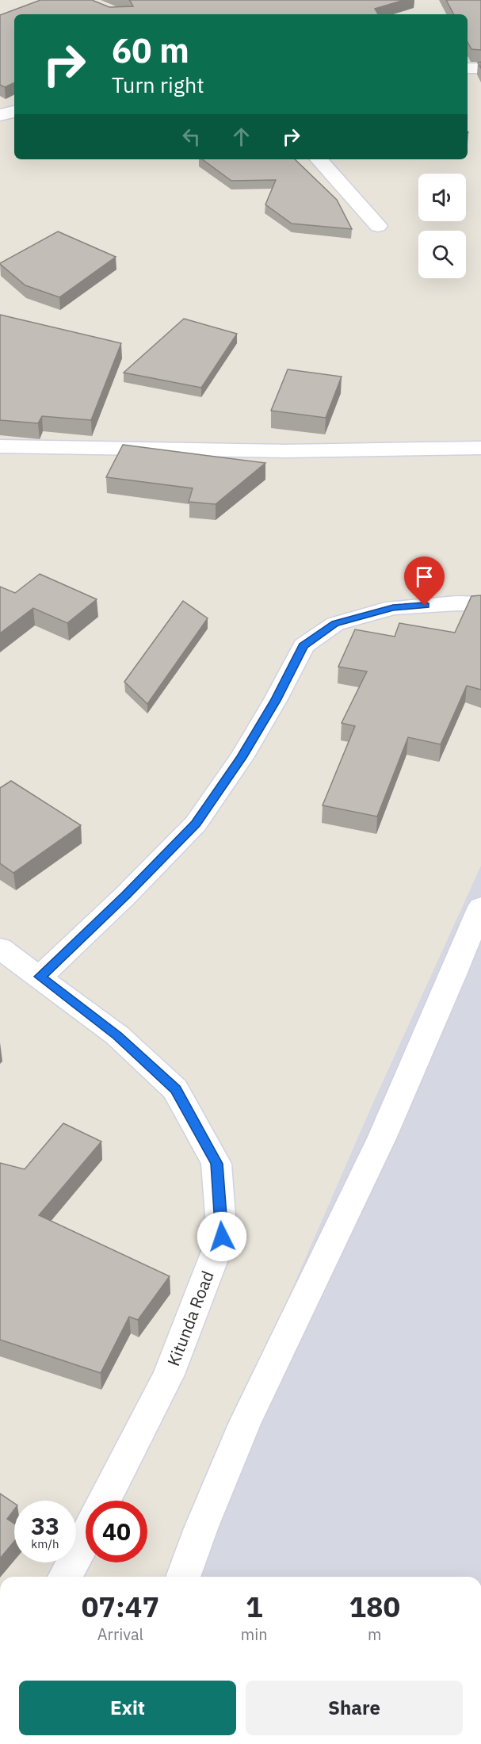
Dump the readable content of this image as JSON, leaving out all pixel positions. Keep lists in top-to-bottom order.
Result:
{
  "streets": {
    "street": ["Kitunda Road"]
  },
  "page": {
    "turn": ["60 m", "Turn right"],
    "speed": "33 km/h",
    "limit": "40",
    "eta": [
      "07:47",
      "Arrival",
      "1",
      "min",
      "180",
      "m"
    ],
    "buttons": ["Exit", "Share"]
  }
}
